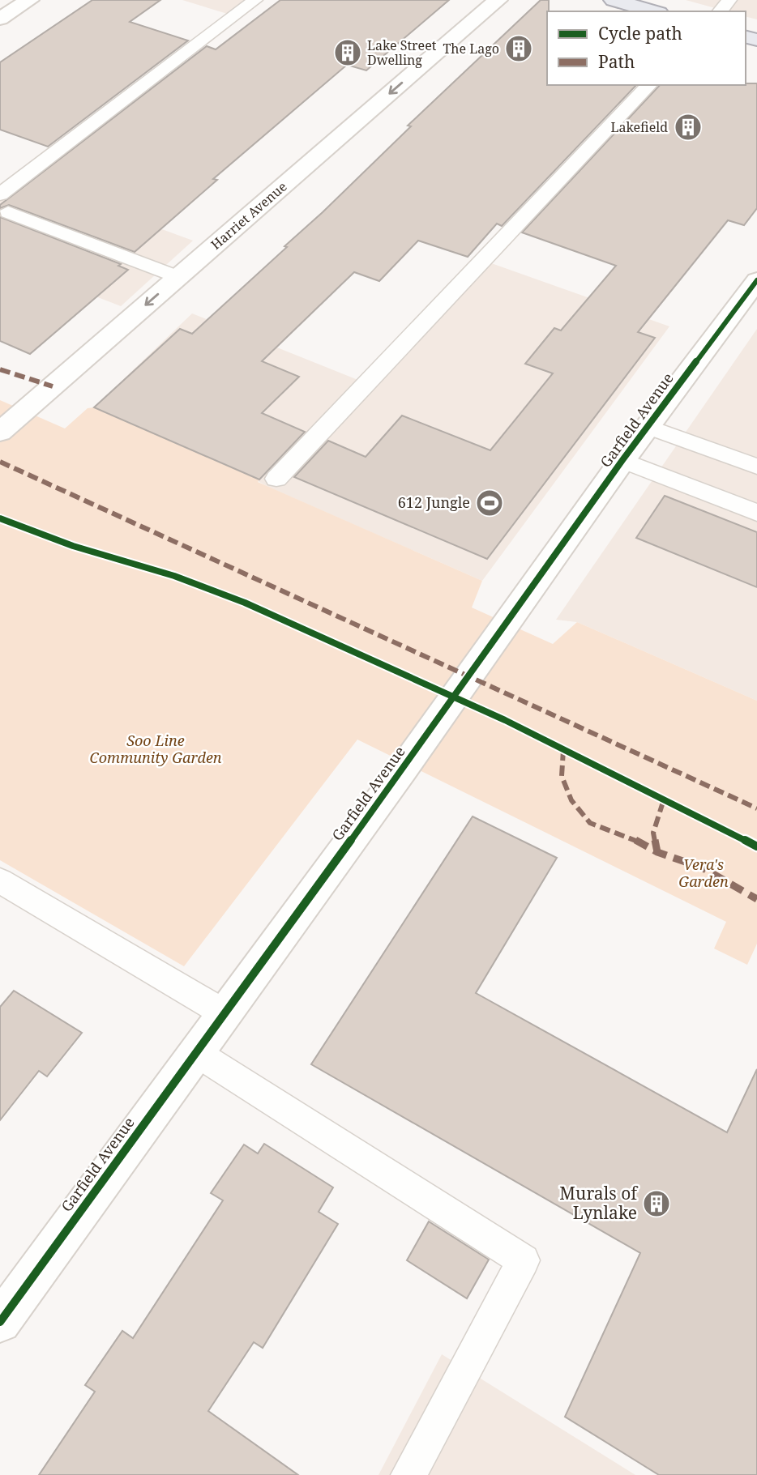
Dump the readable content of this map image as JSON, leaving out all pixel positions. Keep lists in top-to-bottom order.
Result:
{
  "streets": {
    "street": ["Harriet Avenue", "Garfield Avenue"]
  },
  "one_way": ["Harriet Avenue"],
  "parks": ["Soo Line Community Garden", "Vera's Garden"],
  "places": {
    "building": [
      "The Lago",
      "Lake Street Dwelling",
      "Lakefield",
      "Murals of Lynlake"
    ],
    "sports": ["612 Jungle"]
  },
  "legend": ["Cycle path", "Path"]
}
